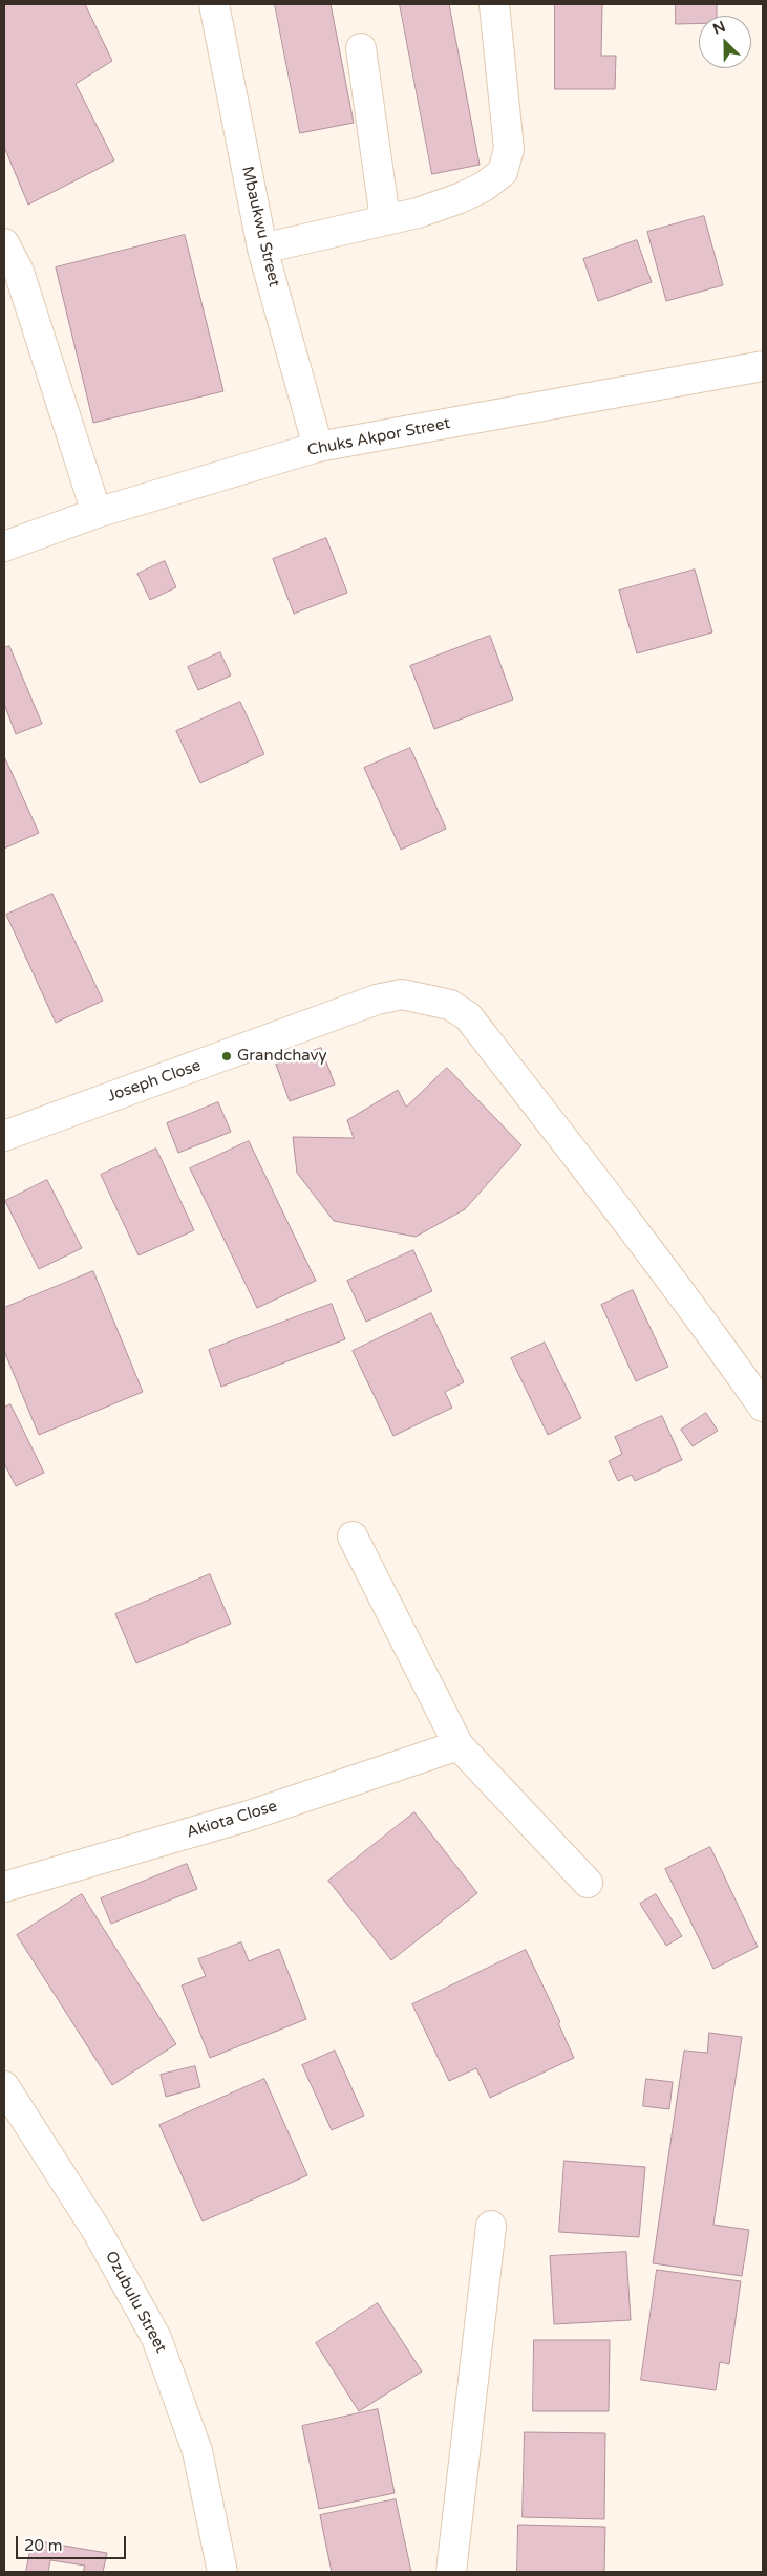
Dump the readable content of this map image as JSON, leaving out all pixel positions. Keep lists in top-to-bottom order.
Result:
{
  "streets": {
    "street": [
      "Mbaukwu Street",
      "Chuks Akpor Street",
      "Joseph Close",
      "Akiota Close",
      "Ozubulu Street"
    ]
  },
  "crossings": [
    ["Mbaukwu Street", "Chuks Akpor Street"]
  ],
  "places": ["Grandchavy"],
  "scale_bar": "20 m",
  "north": "top left"
}
